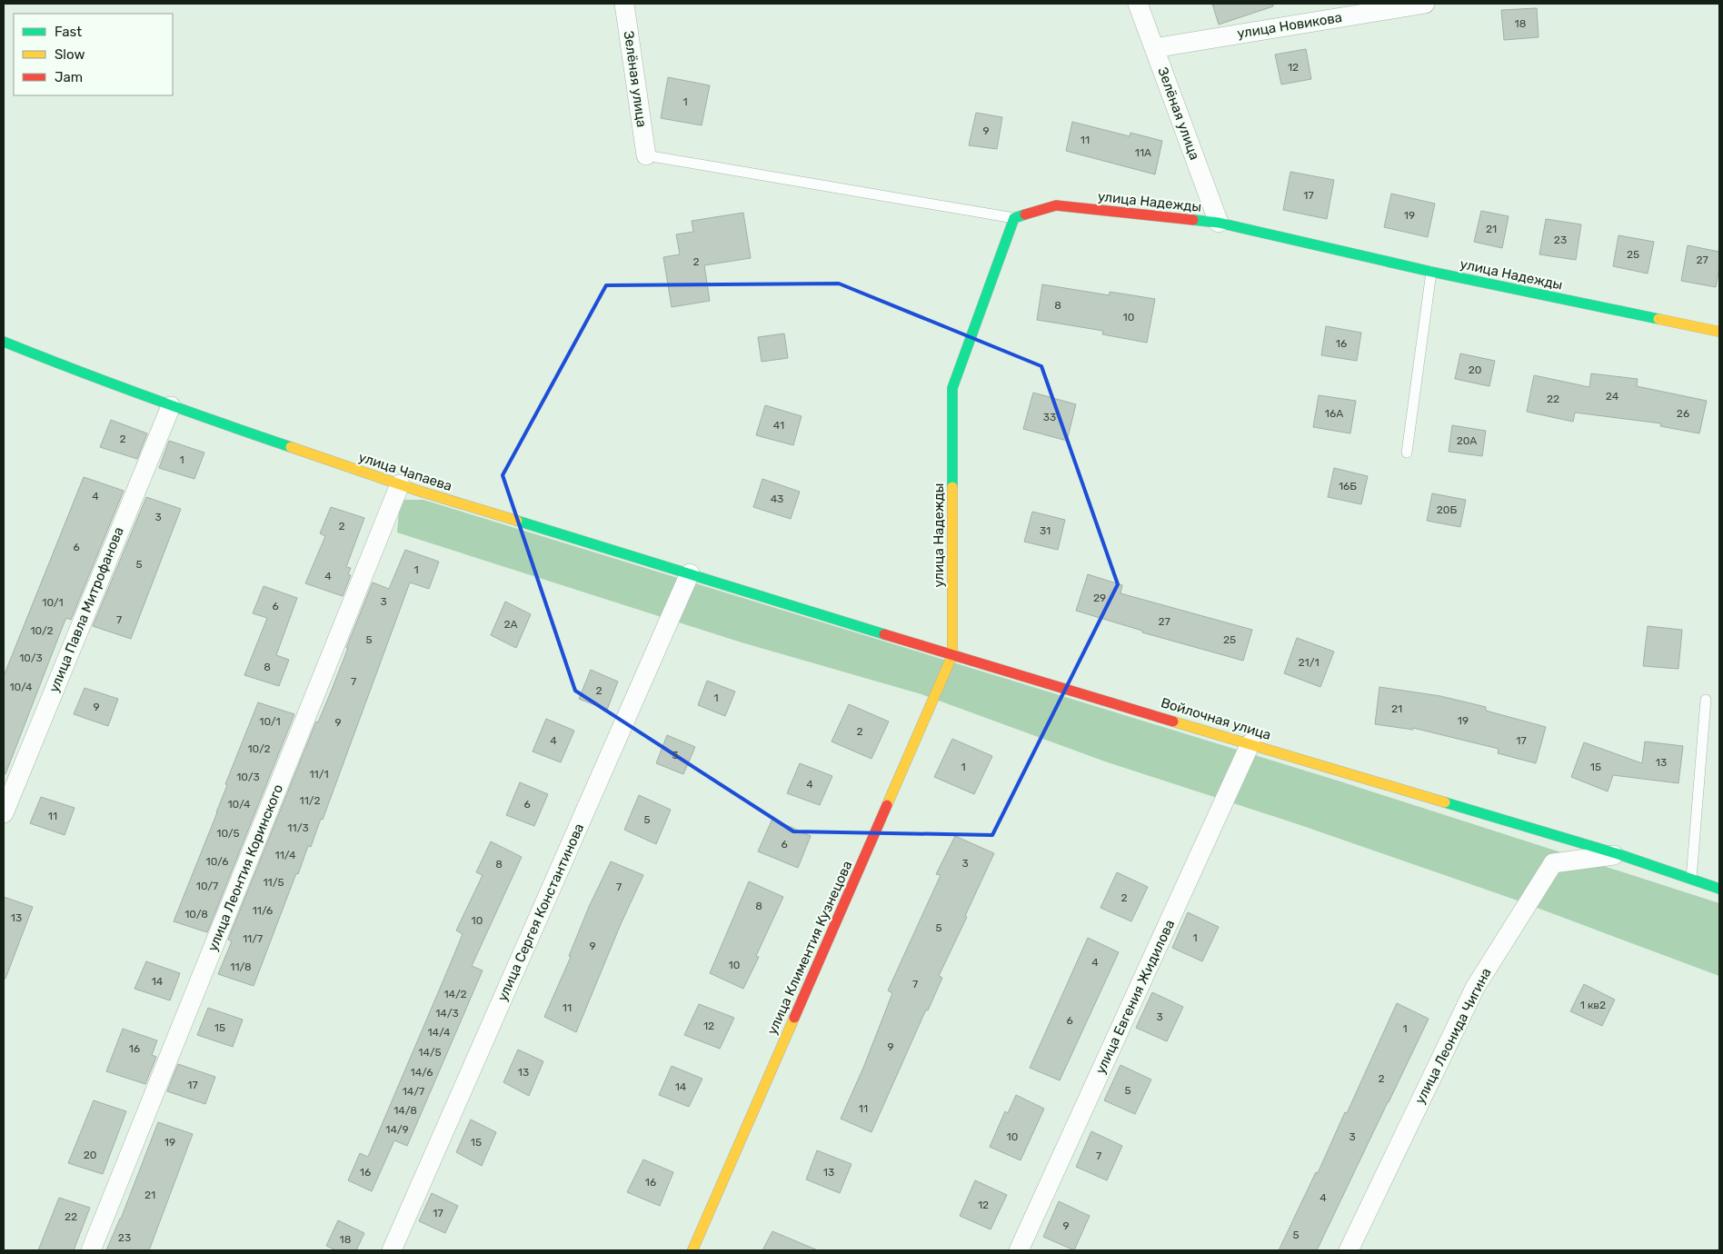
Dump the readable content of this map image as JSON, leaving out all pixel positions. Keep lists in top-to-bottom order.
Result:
{
  "streets": {
    "street": [
      "улица Новикова",
      "Зелёная улица",
      "улица Надежды",
      "улица Чапаева",
      "улица Павла Митрофанова",
      "Войлочная улица",
      "улица Леонтия Коринского",
      "улица Сергея Константинова",
      "улица Климентия Кузнецова",
      "улица Евгения Жидилова",
      "улица Леонида Чигина"
    ]
  },
  "crossings": [
    ["улица Новикова", "Зелёная улица"],
    ["Зелёная улица", "улица Надежды"],
    ["улица Надежды", "Войлочная улица"],
    ["улица Надежды", "улица Климентия Кузнецова"],
    ["улица Чапаева", "улица Павла Митрофанова"],
    ["улица Чапаева", "Войлочная улица"],
    ["улица Чапаева", "улица Леонтия Коринского"],
    ["улица Чапаева", "улица Сергея Константинова"],
    ["Войлочная улица", "улица Климентия Кузнецова"],
    ["Войлочная улица", "улица Евгения Жидилова"],
    ["Войлочная улица", "улица Леонида Чигина"]
  ],
  "house_numbers": [
    "18",
    "12",
    "1",
    "9",
    "11",
    "11А",
    "17",
    "19",
    "21",
    "23",
    "25",
    "27",
    "2",
    "8",
    "10",
    "16",
    "20",
    "24",
    "22",
    "16А",
    "26",
    "33",
    "41",
    "2",
    "20А",
    "1",
    "16Б",
    "4",
    "43",
    "20Б",
    "3",
    "2",
    "31",
    "6",
    "5",
    "1",
    "4",
    "29",
    "3",
    "10/1",
    "6",
    "7",
    "27",
    "2А",
    "10/2",
    "5",
    "25",
    "10/3",
    "21/1",
    "8",
    "7",
    "10/4",
    "2",
    "1",
    "9",
    "21",
    "19",
    "10/1",
    "9",
    "2",
    "4",
    "17",
    "10/2",
    "3",
    "13",
    "1",
    "15",
    "11/1",
    "10/3",
    "4",
    "11/2",
    "10/4",
    "6",
    "11",
    "5",
    "11/3",
    "10/5",
    "6",
    "11/4",
    "10/6",
    "3",
    "8",
    "11/5",
    "10/7",
    "7",
    "2",
    "8",
    "11/6",
    "10/8",
    "13",
    "10",
    "5",
    "1",
    "11/7",
    "9",
    "4",
    "10",
    "11/8",
    "14",
    "7",
    "14/2",
    "1 кв2",
    "11",
    "14/3",
    "3",
    "6",
    "12",
    "15",
    "1",
    "14/4",
    "9",
    "16",
    "14/5",
    "14/6",
    "13",
    "2",
    "17",
    "14",
    "5",
    "14/7",
    "11",
    "14/8",
    "14/9",
    "10",
    "3",
    "19",
    "15",
    "20",
    "7",
    "16",
    "13",
    "16",
    "21",
    "4",
    "12",
    "17",
    "22",
    "9",
    "5",
    "23",
    "18"
  ],
  "legend": ["Fast", "Slow", "Jam"]
}
